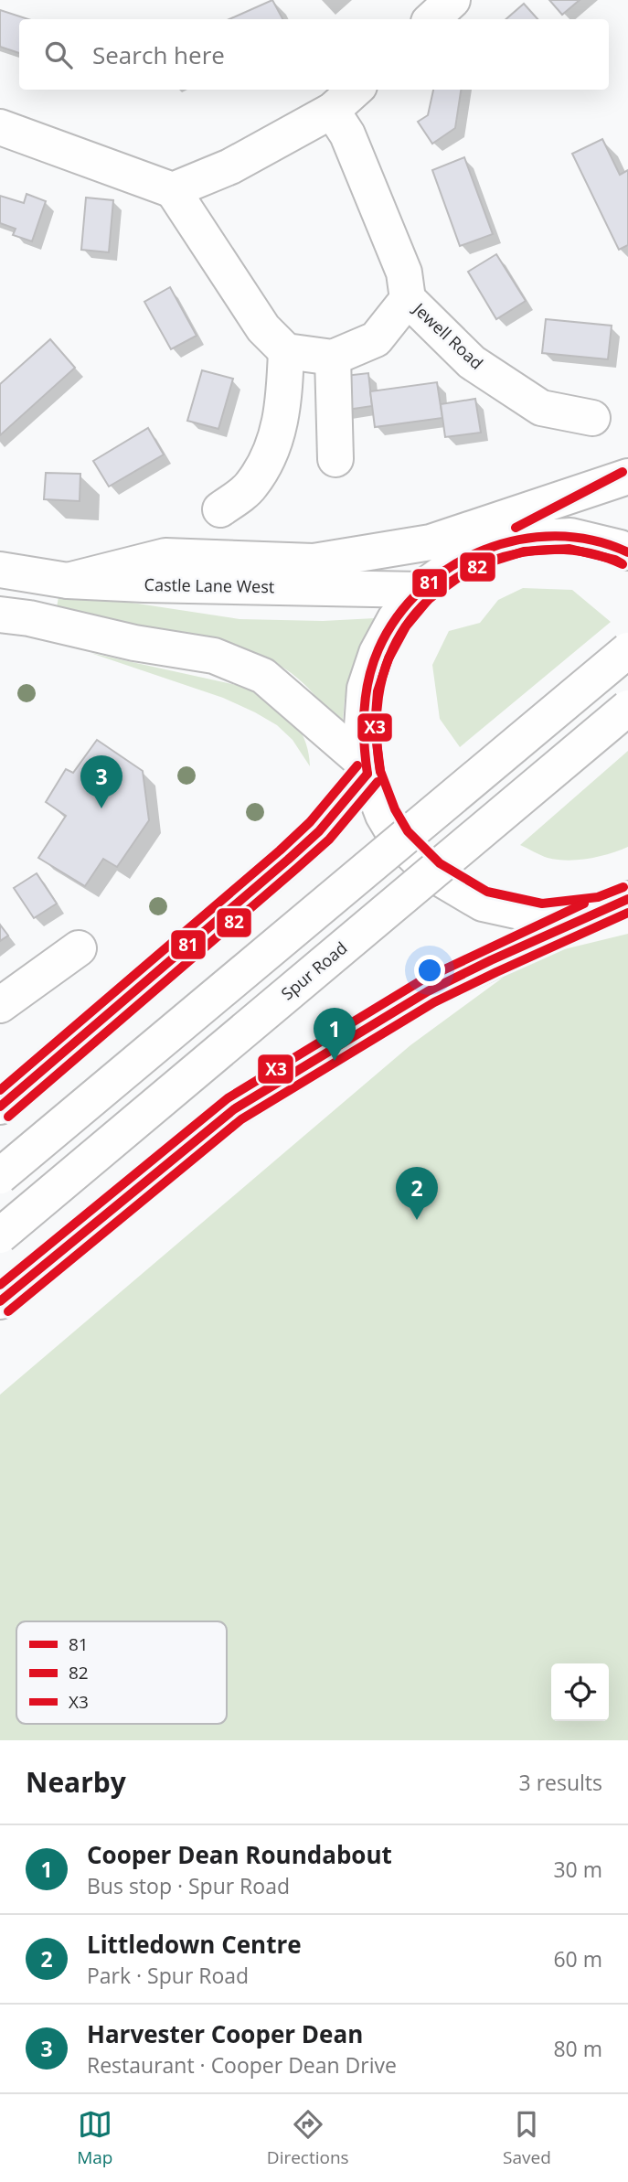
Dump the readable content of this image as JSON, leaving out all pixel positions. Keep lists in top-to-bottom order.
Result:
{
  "streets": {
    "main road": ["Jewell Road", "Castle Lane West", "Spur Road"]
  },
  "lines": ["transit line X3", "transit line 81", "transit line 82"],
  "legend": ["81", "82", "X3"],
  "page": {
    "search": "Search here",
    "pins": ["3", "1", "2"],
    "heading": ["Nearby", "3 results"],
    "list": [
      {
        "mark": "1",
        "name": "Cooper Dean Roundabout",
        "note": "Bus stop · Spur Road",
        "value": "30 m"
      },
      {
        "mark": "2",
        "name": "Littledown Centre",
        "note": "Park · Spur Road",
        "value": "60 m"
      },
      {
        "mark": "3",
        "name": "Harvester Cooper Dean",
        "note": "Restaurant · Cooper Dean Drive",
        "value": "80 m"
      }
    ],
    "nav": ["Map", "Directions", "Saved"]
  }
}
